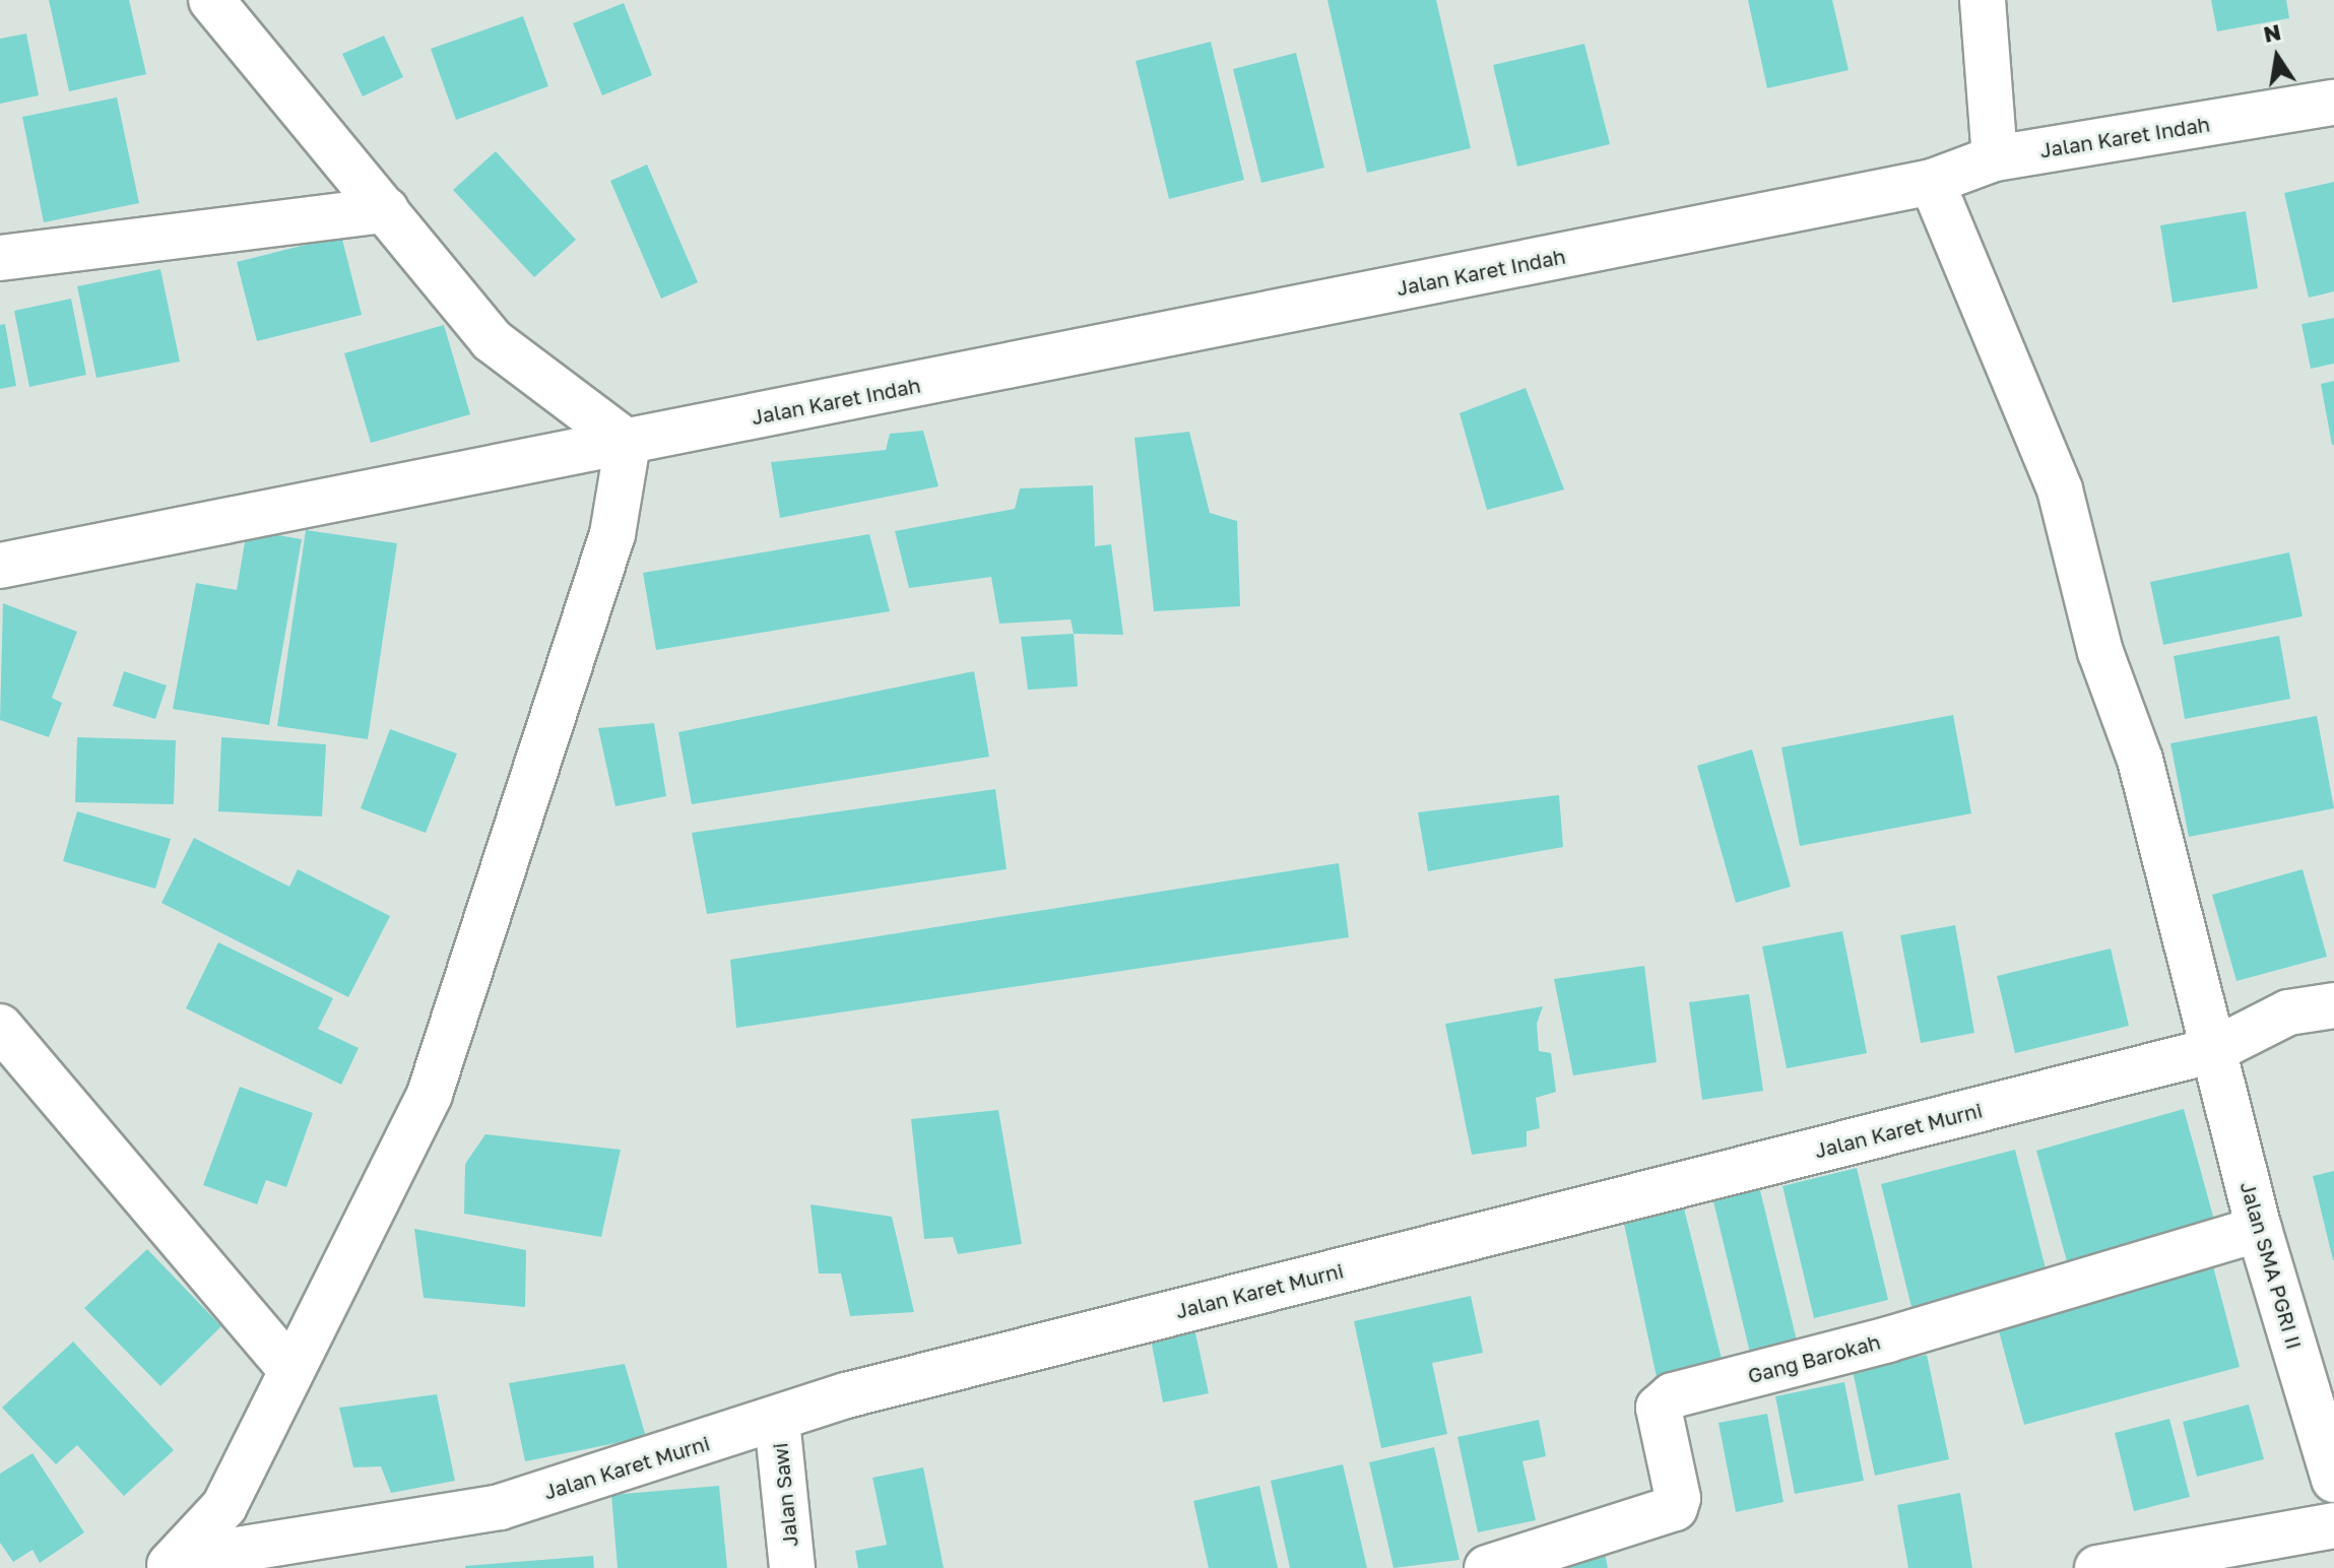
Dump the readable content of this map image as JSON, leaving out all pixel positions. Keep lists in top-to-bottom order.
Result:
{
  "streets": {
    "street": [
      "Jalan Karet Indah",
      "Jalan Karet Murni",
      "Jalan SMA PGRI II",
      "Gang Barokah",
      "Jalan Sawi"
    ]
  },
  "crossings": [
    ["Jalan Karet Indah", "Jalan SMA PGRI II"],
    ["Jalan Karet Murni", "Jalan SMA PGRI II"],
    ["Jalan Karet Murni", "Jalan Sawi"],
    ["Jalan SMA PGRI II", "Gang Barokah"]
  ],
  "north": "top"
}
